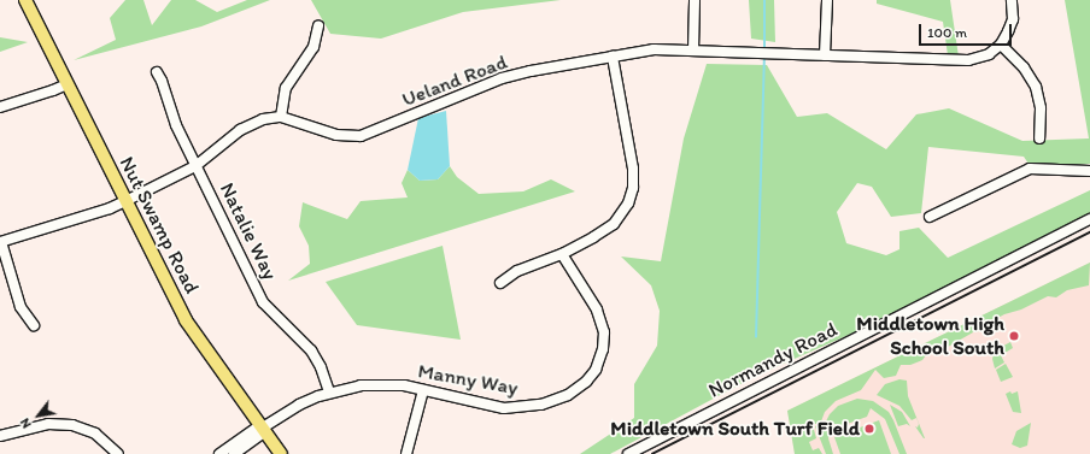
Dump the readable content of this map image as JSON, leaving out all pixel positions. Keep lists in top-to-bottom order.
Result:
{
  "streets": {
    "main road": ["Nut Swamp Road"],
    "street": [
      "Ueland Road",
      "Natalie Way",
      "Normandy Road",
      "Manny Way"
    ]
  },
  "crossings": [
    ["Ueland Road", "Nut Swamp Road"],
    ["Ueland Road", "Natalie Way"],
    ["Nut Swamp Road", "Manny Way"],
    ["Natalie Way", "Manny Way"]
  ],
  "places": ["Middletown High School South", "Middletown South Turf Field"],
  "scale_bar": "100 m",
  "north": "bottom left"
}
